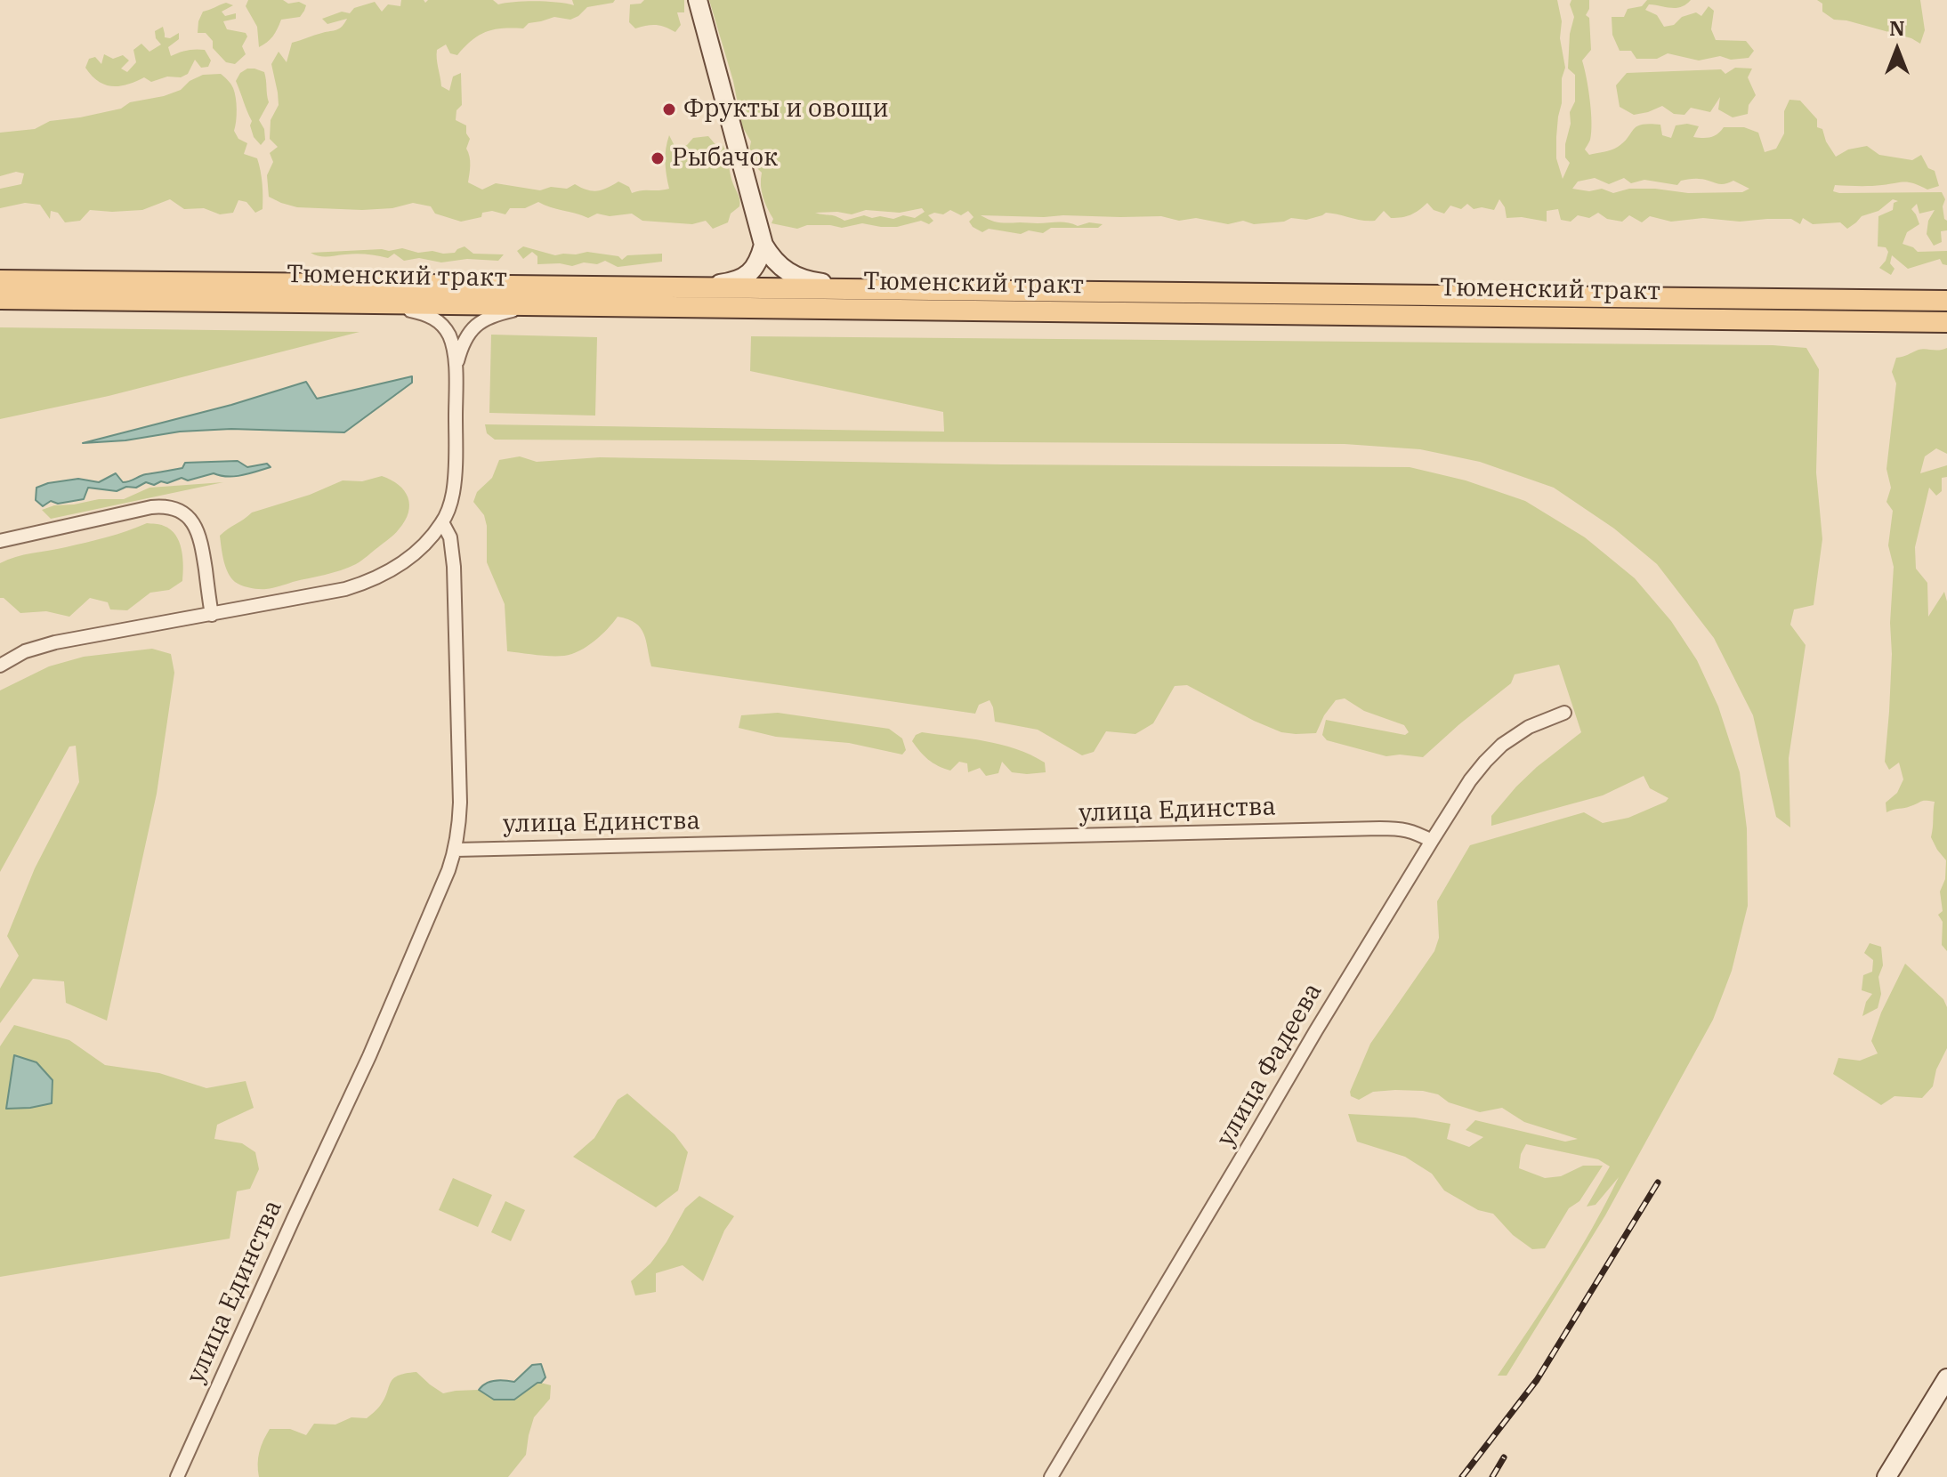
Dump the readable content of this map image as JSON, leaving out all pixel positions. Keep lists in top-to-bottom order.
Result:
{
  "streets": {
    "main road": ["Тюменский тракт"],
    "street": ["улица Единства", "улица Фадеева"]
  },
  "crossings": [
    ["улица Единства", "улица Фадеева"]
  ],
  "places": ["Фрукты и овощи", "Рыбачок"],
  "north": "top"
}
